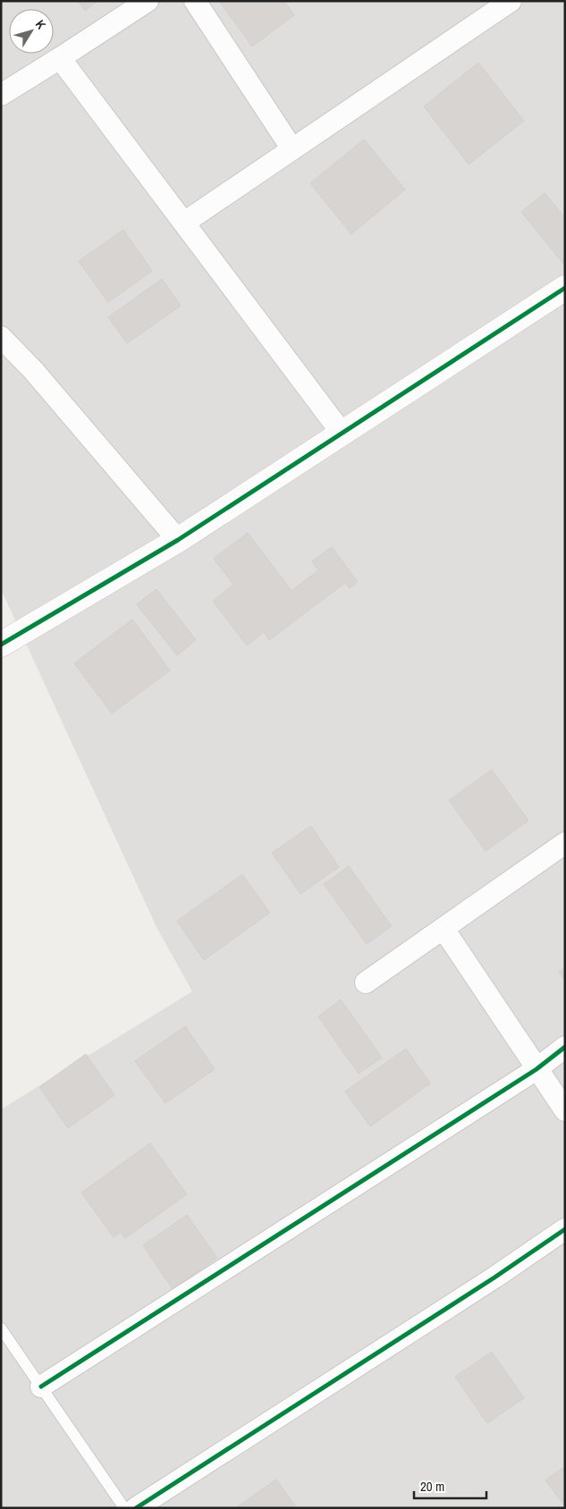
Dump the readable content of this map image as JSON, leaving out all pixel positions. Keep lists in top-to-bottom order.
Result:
{
  "scale_bar": "20 m",
  "north": "top right"
}
